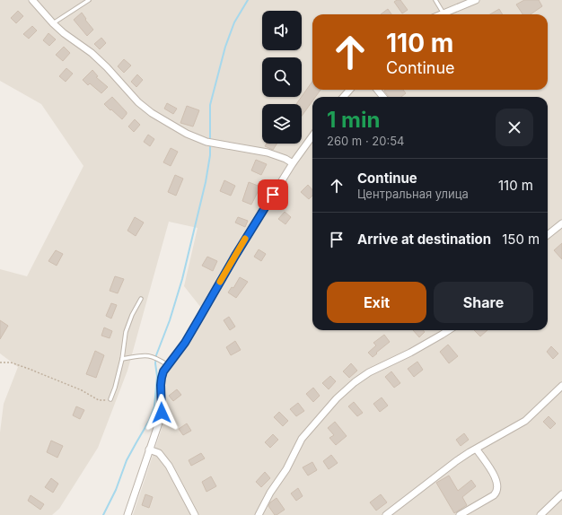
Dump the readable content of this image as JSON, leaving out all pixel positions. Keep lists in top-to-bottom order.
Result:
{
  "page": {
    "turn": ["110 m", "Continue"],
    "heading": ["1 min", "260 m · 20:54"],
    "list": [
      {
        "name": "Continue",
        "note": "Центральная улица",
        "value": "110 m"
      },
      {
        "name": "Arrive at destination",
        "value": "150 m"
      }
    ],
    "buttons": ["Exit", "Share"]
  }
}
